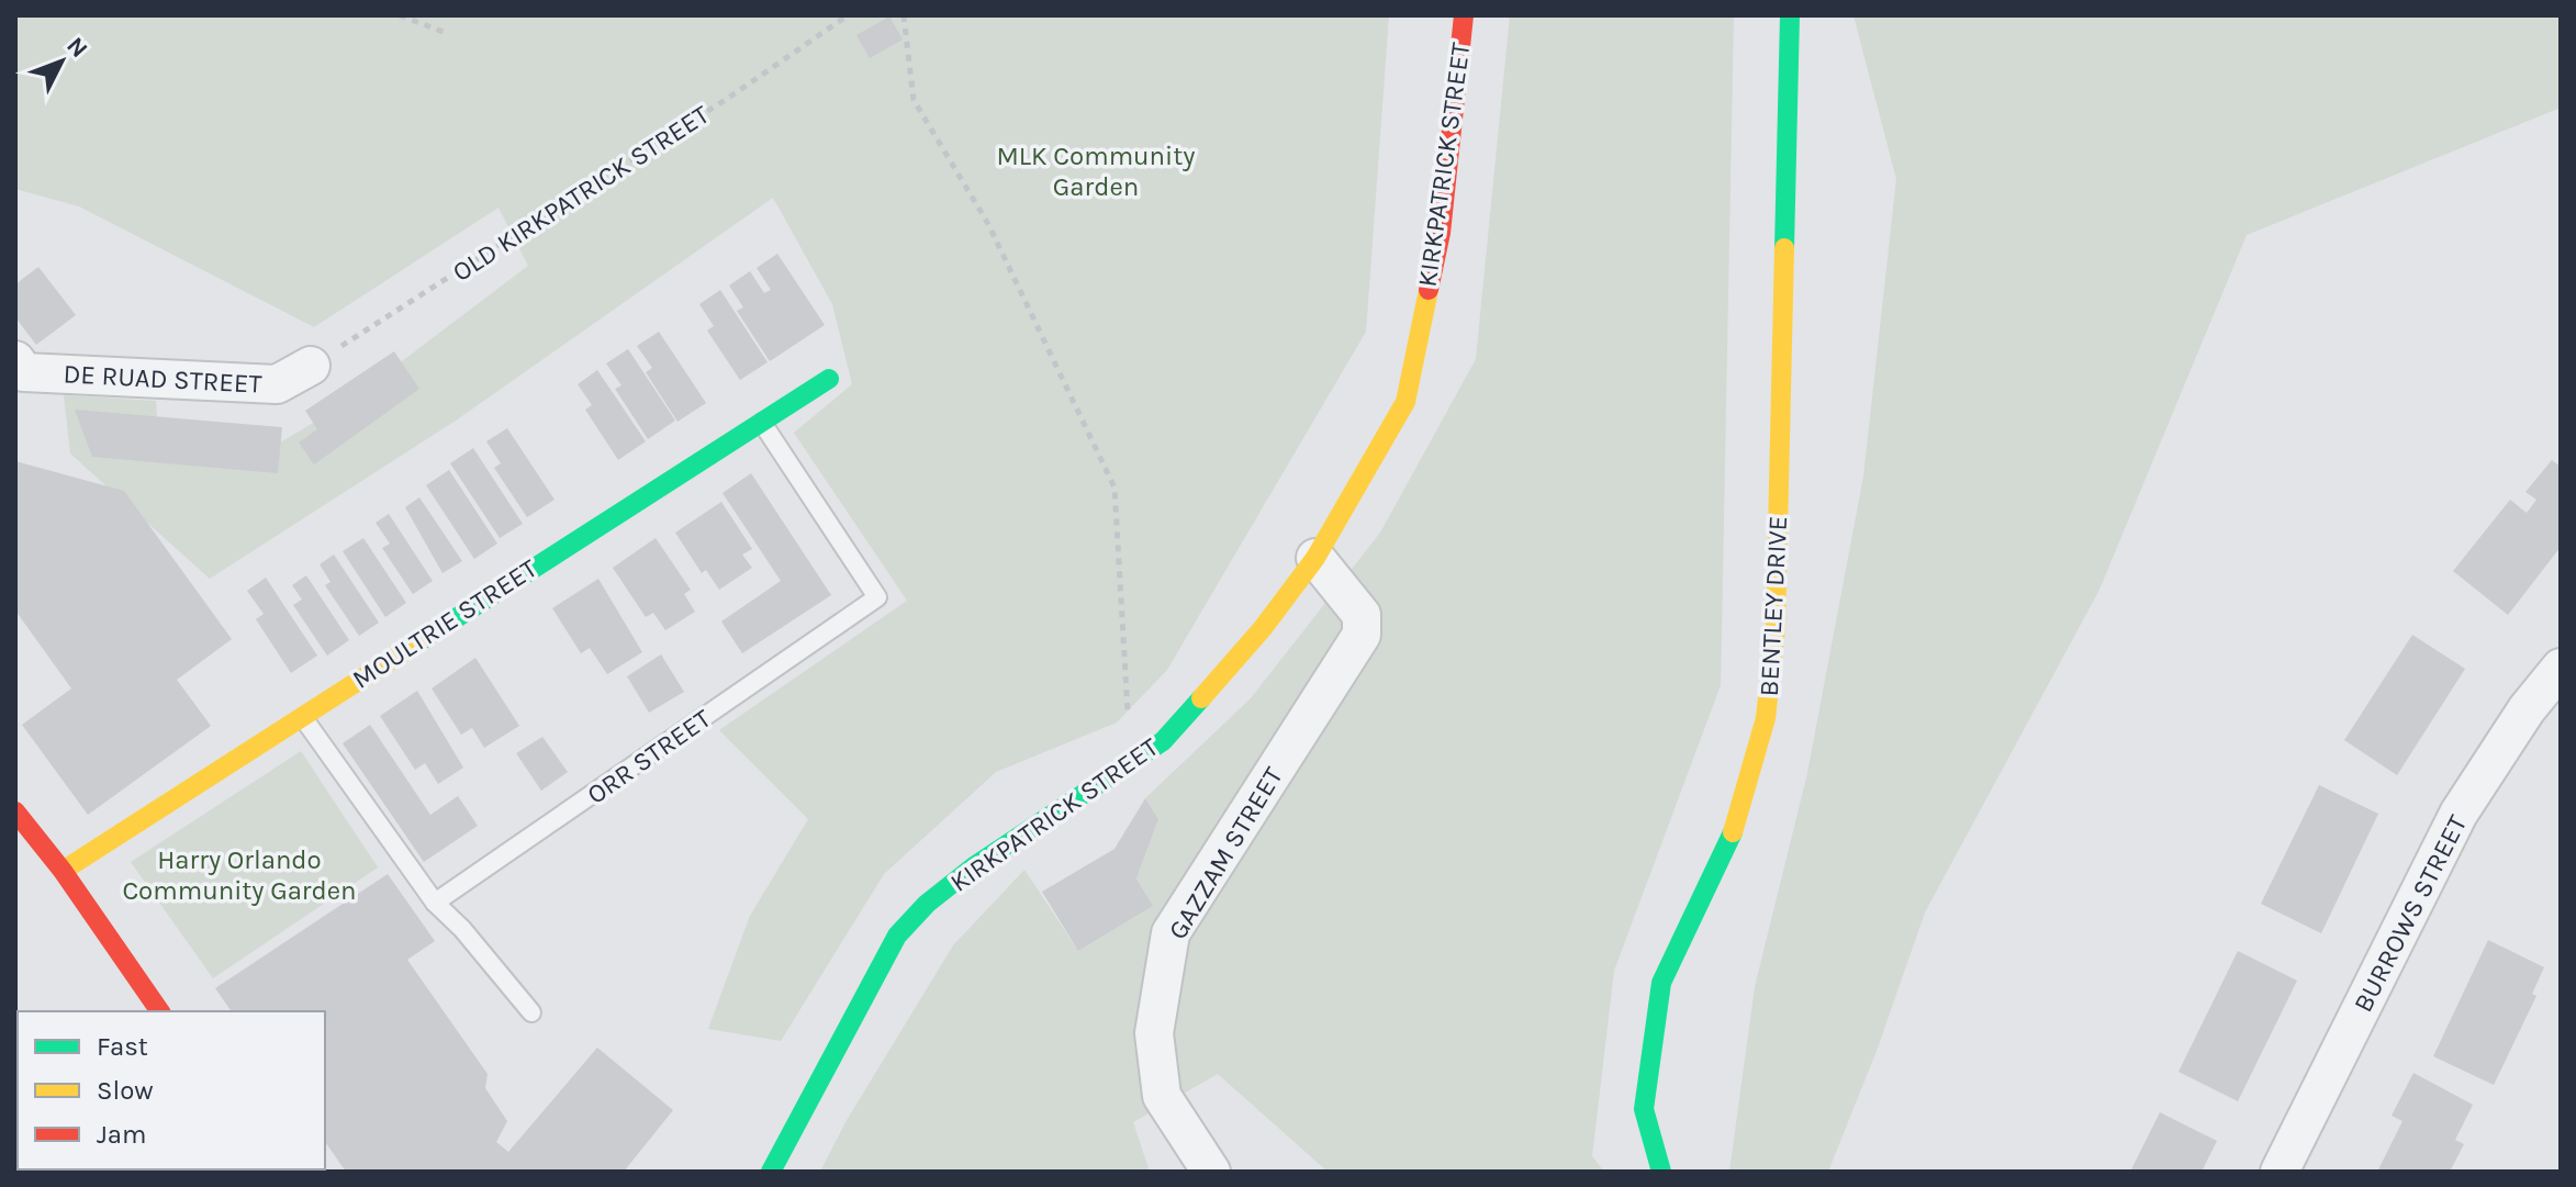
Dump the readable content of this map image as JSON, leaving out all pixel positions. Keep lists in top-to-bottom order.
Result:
{
  "streets": {
    "street": [
      "KIRKPATRICK STREET",
      "DE RUAD STREET",
      "BENTLEY DRIVE",
      "MOULTRIE STREET",
      "GAZZAM STREET",
      "BURROWS STREET"
    ],
    "lane": ["ORR STREET"],
    "path": ["OLD KIRKPATRICK STREET"]
  },
  "crossings": [
    ["KIRKPATRICK STREET", "GAZZAM STREET"],
    ["OLD KIRKPATRICK STREET", "DE RUAD STREET"],
    ["MOULTRIE STREET", "ORR STREET"]
  ],
  "parks": ["MLK Community Garden", "Harry Orlando Community Garden"],
  "legend": ["Fast", "Slow", "Jam"],
  "north": "top right"
}
